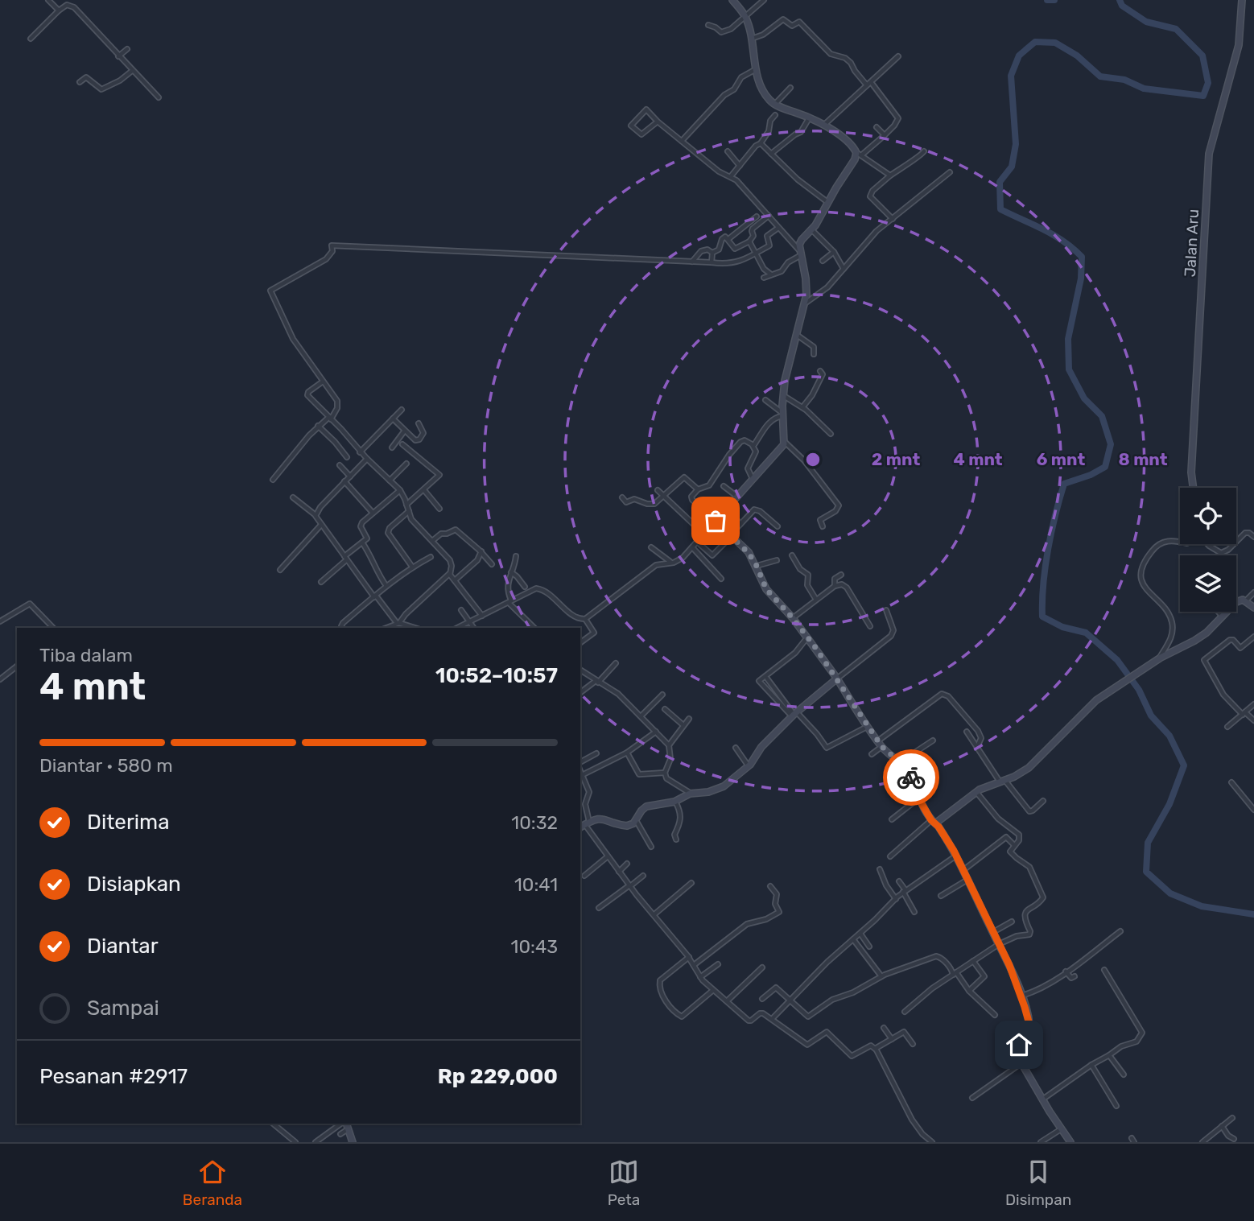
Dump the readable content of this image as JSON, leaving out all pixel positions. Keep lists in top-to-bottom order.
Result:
{
  "streets": {
    "street": ["Jalan Aru"]
  },
  "page": {
    "heading": ["4 mnt", "Tiba dalam", "10:52–10:57"],
    "panel": ["Pesanan #2917", "Rp 229,000"],
    "bar": "Diantar · 580 m",
    "list": [
      ["Diterima", "10:32"],
      ["Disiapkan", "10:41"],
      ["Diantar", "10:43"],
      "Sampai"
    ],
    "tabs": ["Beranda", "Peta", "Disimpan"]
  },
  "rings": [
    "2 mnt",
    "4 mnt",
    "6 mnt",
    "8 mnt"
  ]
}
